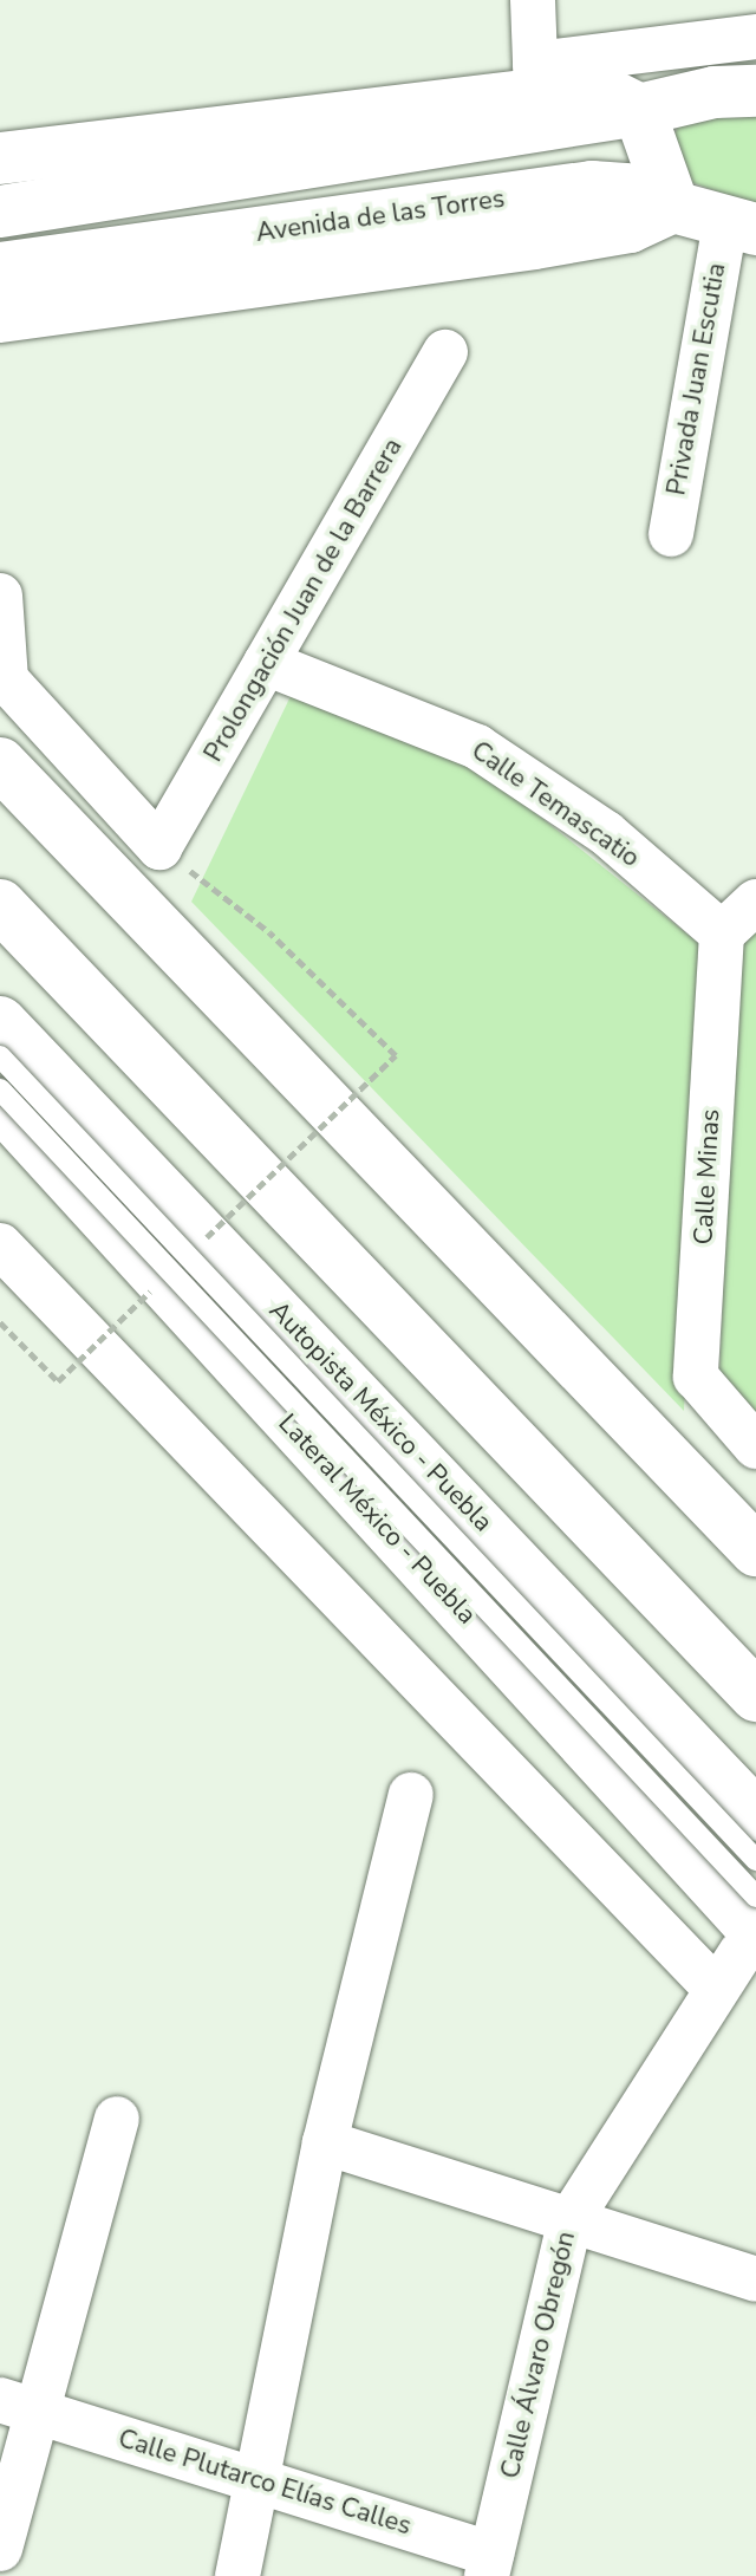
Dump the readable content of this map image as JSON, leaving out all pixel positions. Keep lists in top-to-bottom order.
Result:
{
  "streets": {
    "main road": ["Avenida de las Torres", "Autopista México - Puebla", "Lateral México - Puebla"],
    "street": [
      "Privada Juan Escutia",
      "Prolongación Juan de la Barrera",
      "Calle Temascatio",
      "Calle Minas",
      "Calle Álvaro Obregón",
      "Calle Plutarco Elías Calles"
    ]
  },
  "crossings": [
    ["Avenida de las Torres", "Privada Juan Escutia"],
    ["Prolongación Juan de la Barrera", "Calle Temascatio"],
    ["Calle Temascatio", "Calle Minas"],
    ["Lateral México - Puebla", "Calle Álvaro Obregón"],
    ["Calle Álvaro Obregón", "Calle Plutarco Elías Calles"]
  ]
}
